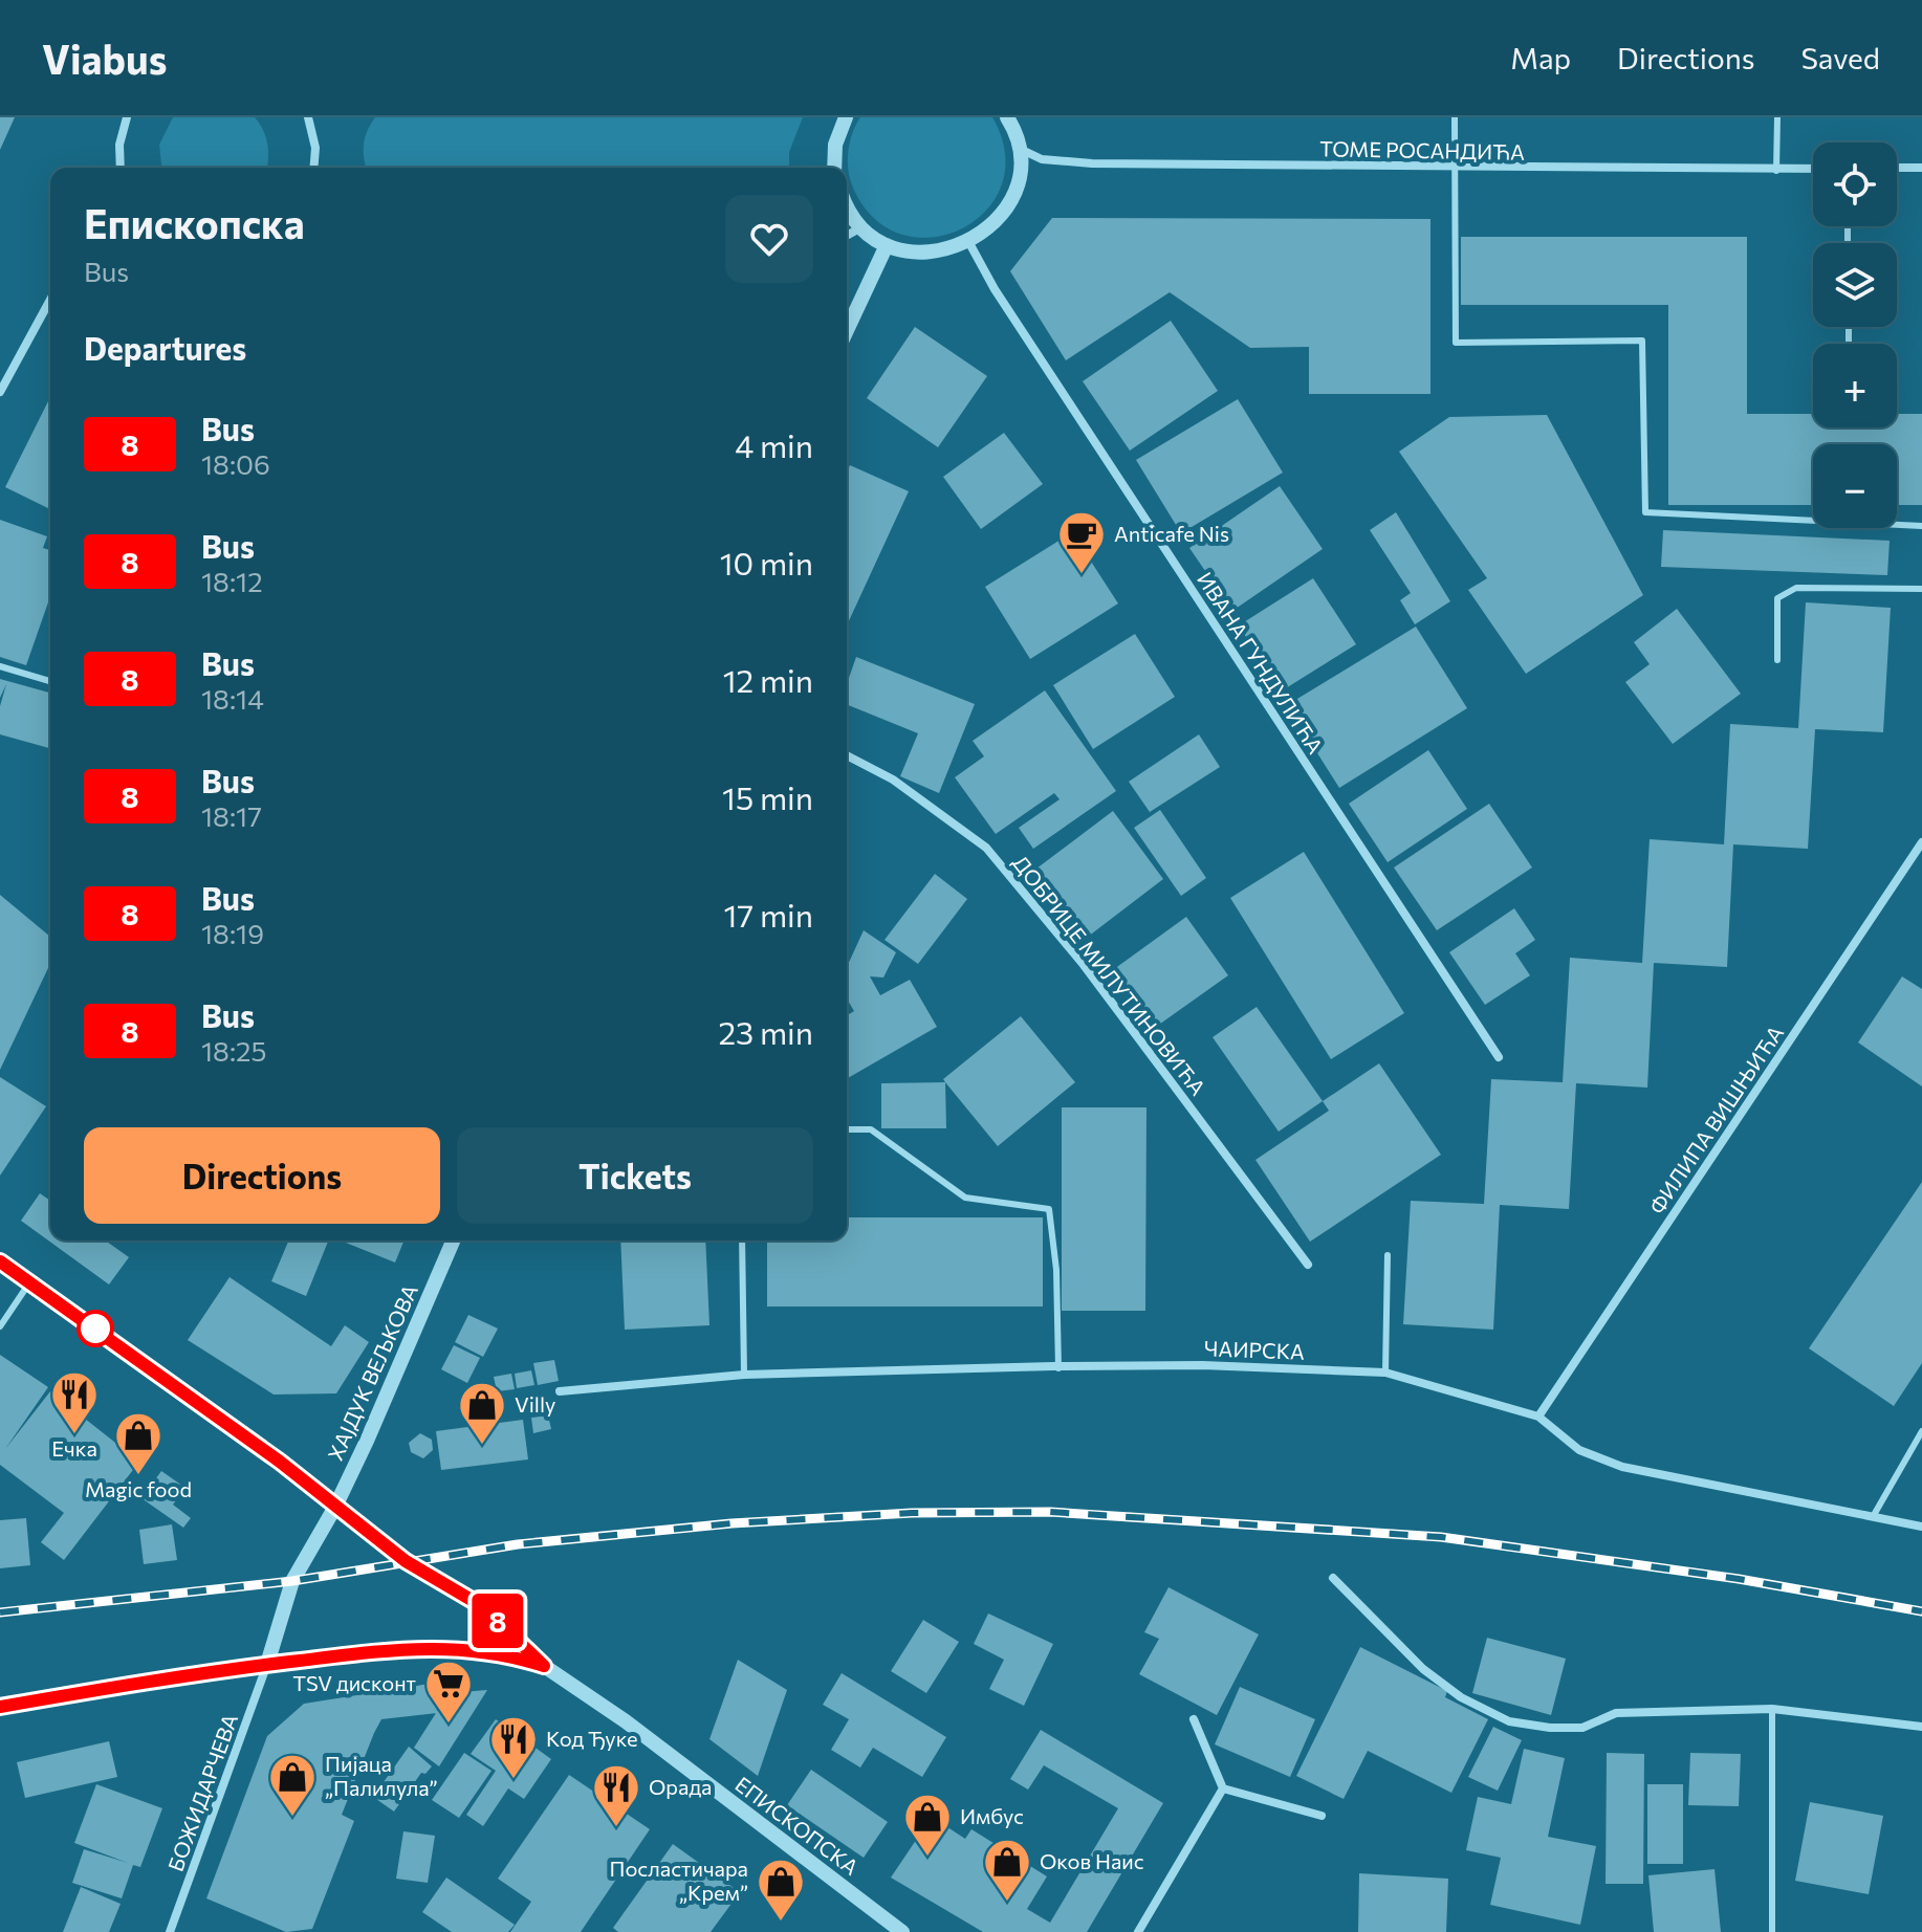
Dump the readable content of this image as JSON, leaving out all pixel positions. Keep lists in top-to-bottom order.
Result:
{
  "streets": {
    "street": [
      "ТОМЕ РОСАНДИЋА",
      "ИВАНА ГУНДУЛИЋА",
      "ДОБРИЦЕ МИЛУТИНОВИЋА",
      "ФИЛИПА ВИШЊИЋА",
      "ЧАИРСКА",
      "ХАЈДУК ВЕЉКОВА",
      "БОЖИДАРЧЕВА",
      "ЕПИСКОПСКА"
    ]
  },
  "crossings": [
    ["ФИЛИПА ВИШЊИЋА", "ЧАИРСКА"],
    ["ХАЈДУК ВЕЉКОВА", "БОЖИДАРЧЕВА"]
  ],
  "places": {
    "cafe": ["Anticafe Nis"],
    "restaurant": ["Ечка", "Код Ђуке", "Орада"],
    "shop": [
      "Villy",
      "Magic food",
      "Пијаца „Палилула”",
      "Имбус",
      "Оков Наис",
      "Посластичара „Крем”"
    ],
    "supermarket": ["TSV дисконт"]
  },
  "lines": ["bus line 8"],
  "page": {
    "header": "Viabus",
    "nav": ["Map", "Directions", "Saved"],
    "on_map": "8",
    "map_buttons": ["+", "−"],
    "heading": [
      ["Епископска", "Bus"],
      "Departures"
    ],
    "list": [
      {
        "mark": "8",
        "name": "Bus",
        "note": "18:06",
        "value": "4 min"
      },
      {
        "mark": "8",
        "name": "Bus",
        "note": "18:12",
        "value": "10 min"
      },
      {
        "mark": "8",
        "name": "Bus",
        "note": "18:14",
        "value": "12 min"
      },
      {
        "mark": "8",
        "name": "Bus",
        "note": "18:17",
        "value": "15 min"
      },
      {
        "mark": "8",
        "name": "Bus",
        "note": "18:19",
        "value": "17 min"
      },
      {
        "mark": "8",
        "name": "Bus",
        "note": "18:25",
        "value": "23 min"
      }
    ],
    "buttons": ["Directions", "Tickets"]
  }
}
